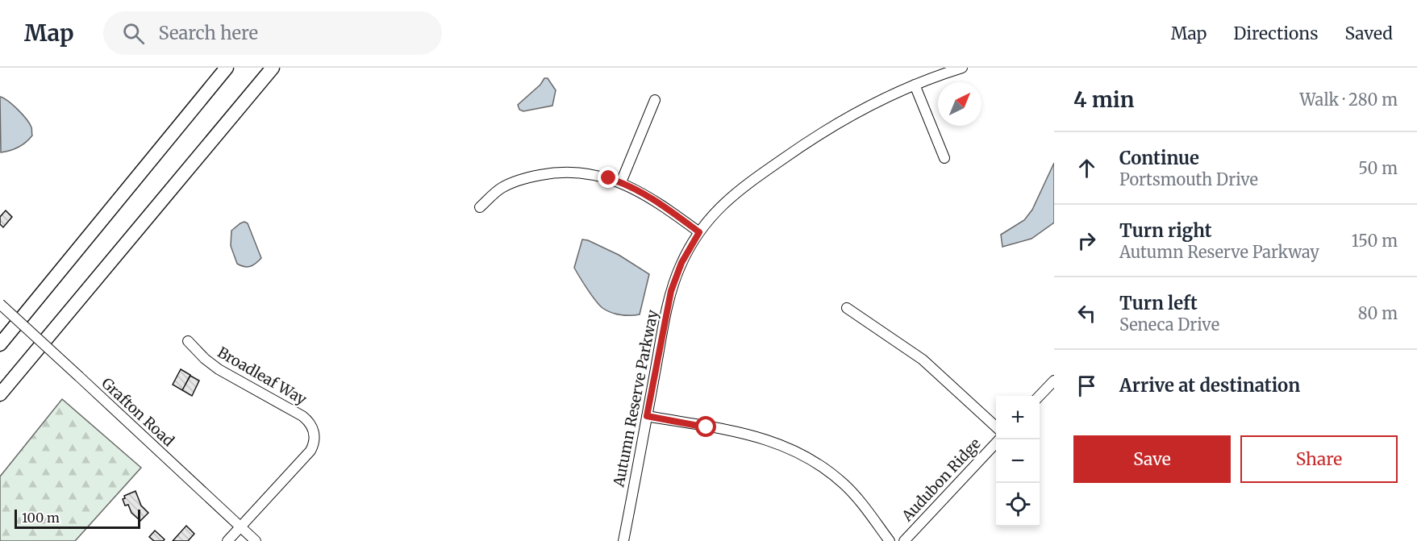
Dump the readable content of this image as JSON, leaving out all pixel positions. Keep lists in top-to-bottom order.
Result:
{
  "streets": {
    "street": [
      "Broadleaf Way",
      "Autumn Reserve Parkway",
      "Grafton Road",
      "Audubon Ridge"
    ]
  },
  "crossings": [
    ["Broadleaf Way", "Grafton Road"]
  ],
  "scale_bar": "100 m",
  "north": "top right",
  "page": {
    "header": "Map",
    "search": "Search here",
    "nav": ["Map", "Directions", "Saved"],
    "heading": ["4 min", "Walk · 280 m"],
    "list": [
      ["Continue", "Portsmouth Drive", "50 m"],
      ["Turn right", "Autumn Reserve Parkway", "150 m"],
      ["Turn left", "Seneca Drive", "80 m"],
      "Arrive at destination"
    ],
    "map_buttons": ["+", "−"],
    "buttons": ["Save", "Share"],
    "scale": "100 m"
  }
}
